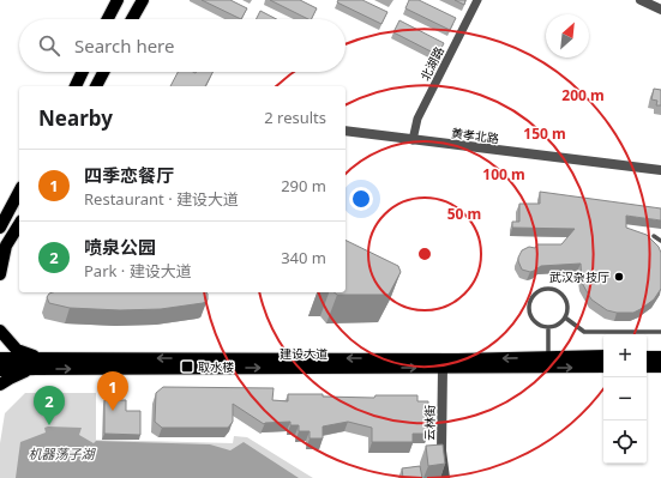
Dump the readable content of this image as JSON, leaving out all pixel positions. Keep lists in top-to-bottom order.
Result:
{
  "streets": {
    "main road": ["建设大道"],
    "street": ["北湖路", "黄孝北路", "云林街"]
  },
  "crossings": [
    ["北湖路", "黄孝北路"],
    ["建设大道", "云林街"]
  ],
  "water": ["机器荡子湖"],
  "places": {
    "other": ["武汉杂技厅"],
    "transit": ["取水楼"]
  },
  "north": "top right",
  "page": {
    "search": "Search here",
    "heading": ["Nearby", "2 results"],
    "list": [
      {
        "mark": "1",
        "name": "四季恋餐厅",
        "note": "Restaurant · 建设大道",
        "value": "290 m"
      },
      {
        "mark": "2",
        "name": "喷泉公园",
        "note": "Park · 建设大道",
        "value": "340 m"
      }
    ],
    "map_buttons": ["+", "−"],
    "pins": ["1", "2"]
  },
  "rings": [
    "200 m",
    "150 m",
    "100 m",
    "50 m"
  ]
}
